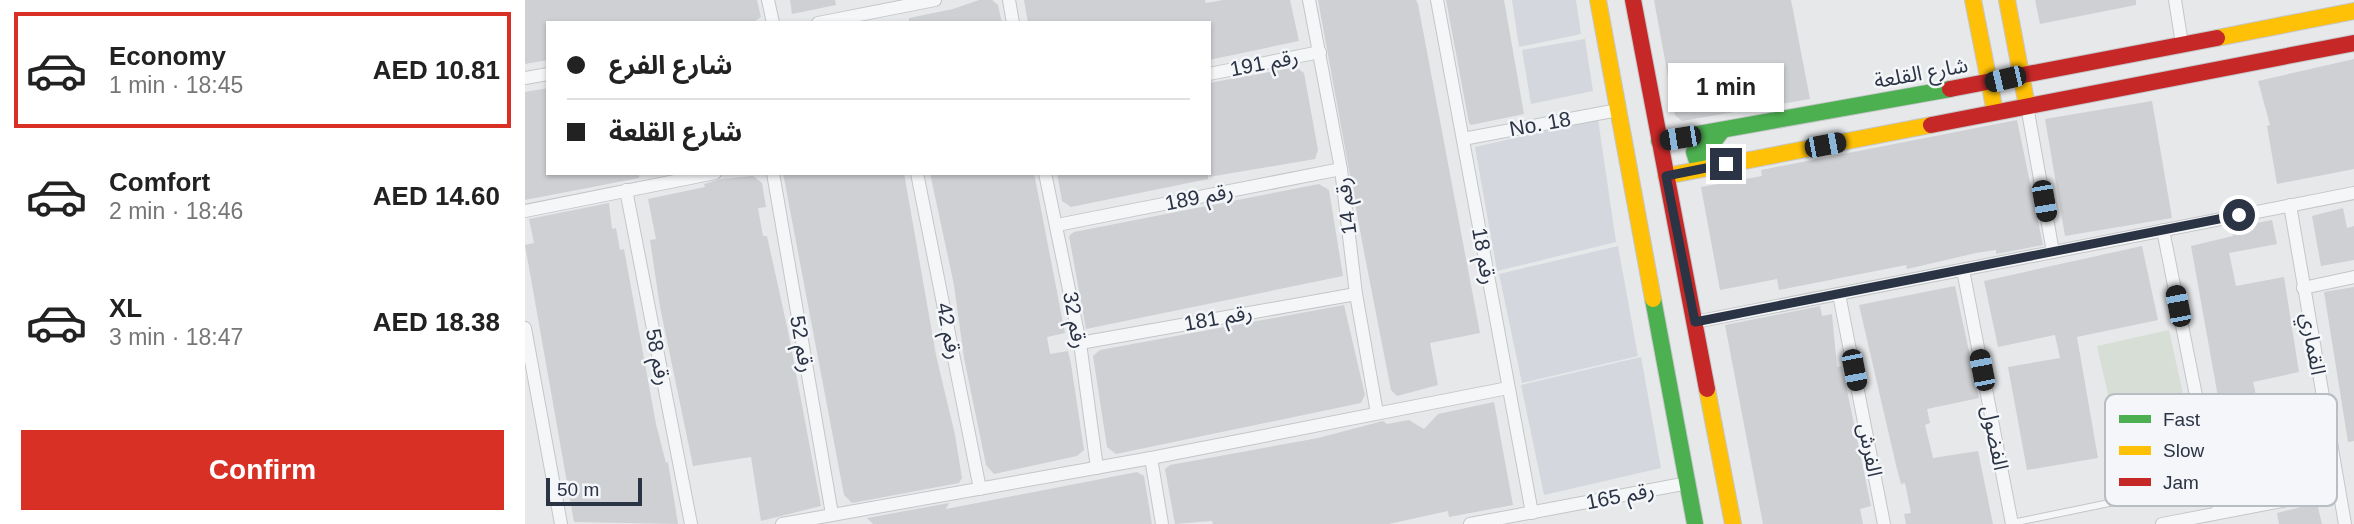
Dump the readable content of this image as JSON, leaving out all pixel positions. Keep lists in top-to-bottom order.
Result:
{
  "streets": {
    "street": [
      "رقم 191",
      "شارع القلعة",
      "No. 18",
      "رقم 189",
      "رقم 14",
      "رقم 18",
      "رقم 181",
      "رقم 32",
      "رقم 42",
      "رقم 52",
      "القماري",
      "رقم 58",
      "الفضول",
      "الفرش",
      "رقم 165"
    ]
  },
  "crossings": [
    ["رقم 191", "رقم 14"],
    ["No. 18", "رقم 18"],
    ["رقم 189", "رقم 14"],
    ["رقم 189", "رقم 32"],
    ["رقم 14", "رقم 181"],
    ["رقم 18", "رقم 165"],
    ["رقم 181", "رقم 32"]
  ],
  "legend": ["Fast", "Slow", "Jam"],
  "scale_bar": "50 m",
  "page": {
    "list": [
      {
        "name": "Economy",
        "note": "1 min · 18:45",
        "value": "AED 10.81"
      },
      {
        "name": "Comfort",
        "note": "2 min · 18:46",
        "value": "AED 14.60"
      },
      {
        "name": "XL",
        "note": "3 min · 18:47",
        "value": "AED 18.38"
      }
    ],
    "banner": ["شارع الفرع", "شارع القلعة"],
    "bubble": "1 min",
    "buttons": "Confirm",
    "scale": "50 m"
  }
}
